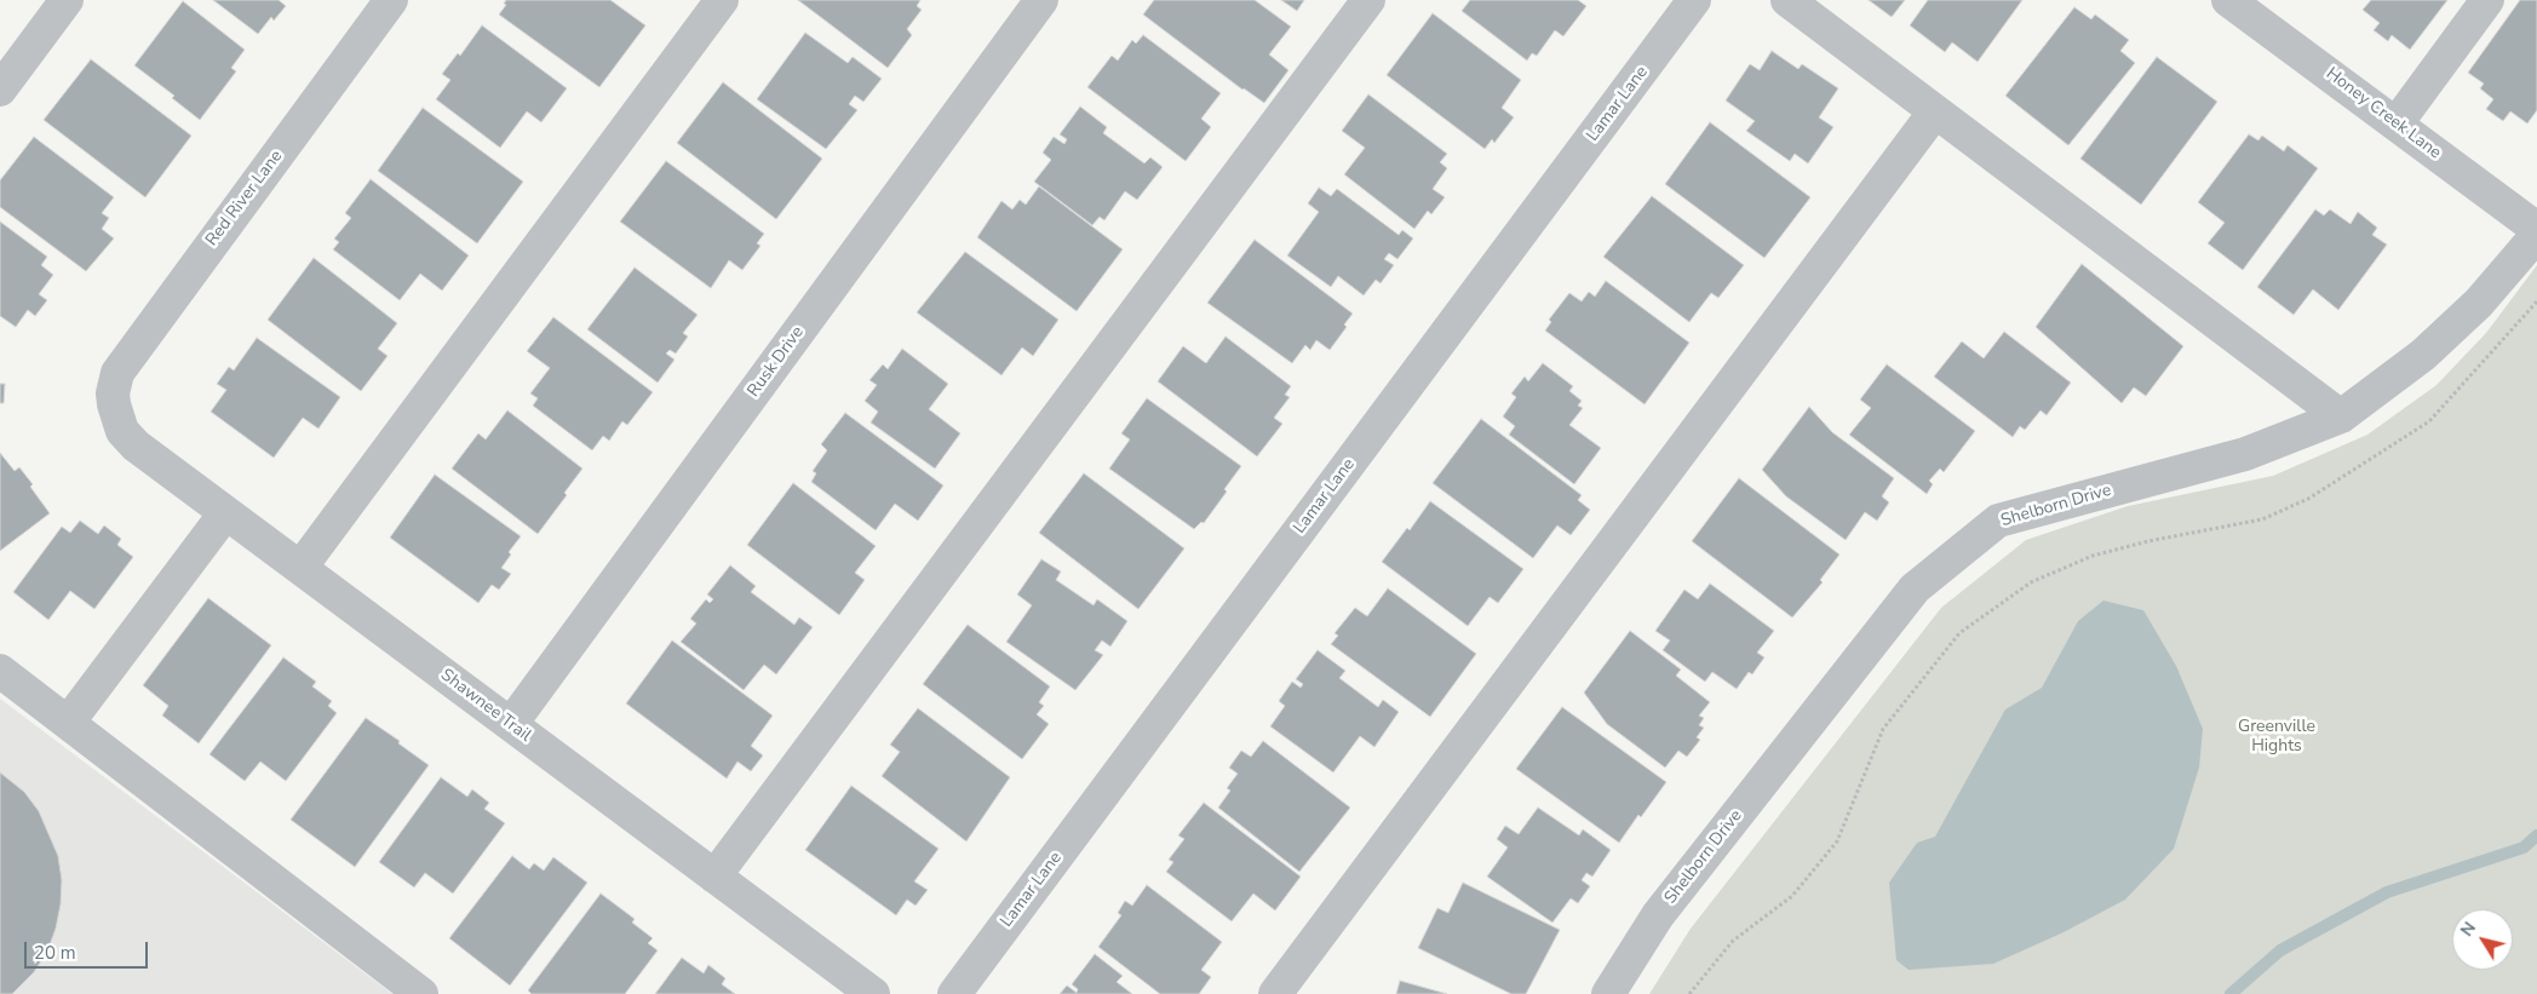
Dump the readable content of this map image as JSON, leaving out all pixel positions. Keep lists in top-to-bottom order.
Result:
{
  "streets": {
    "street": [
      "Lamar Lane",
      "Honey Creek Lane",
      "Red River Lane",
      "Rusk Drive",
      "Shelborn Drive",
      "Shawnee Trail"
    ]
  },
  "crossings": [
    ["Red River Lane", "Shawnee Trail"],
    ["Rusk Drive", "Shawnee Trail"]
  ],
  "parks": ["Greenville Hights"],
  "scale_bar": "20 m",
  "north": "top left"
}
